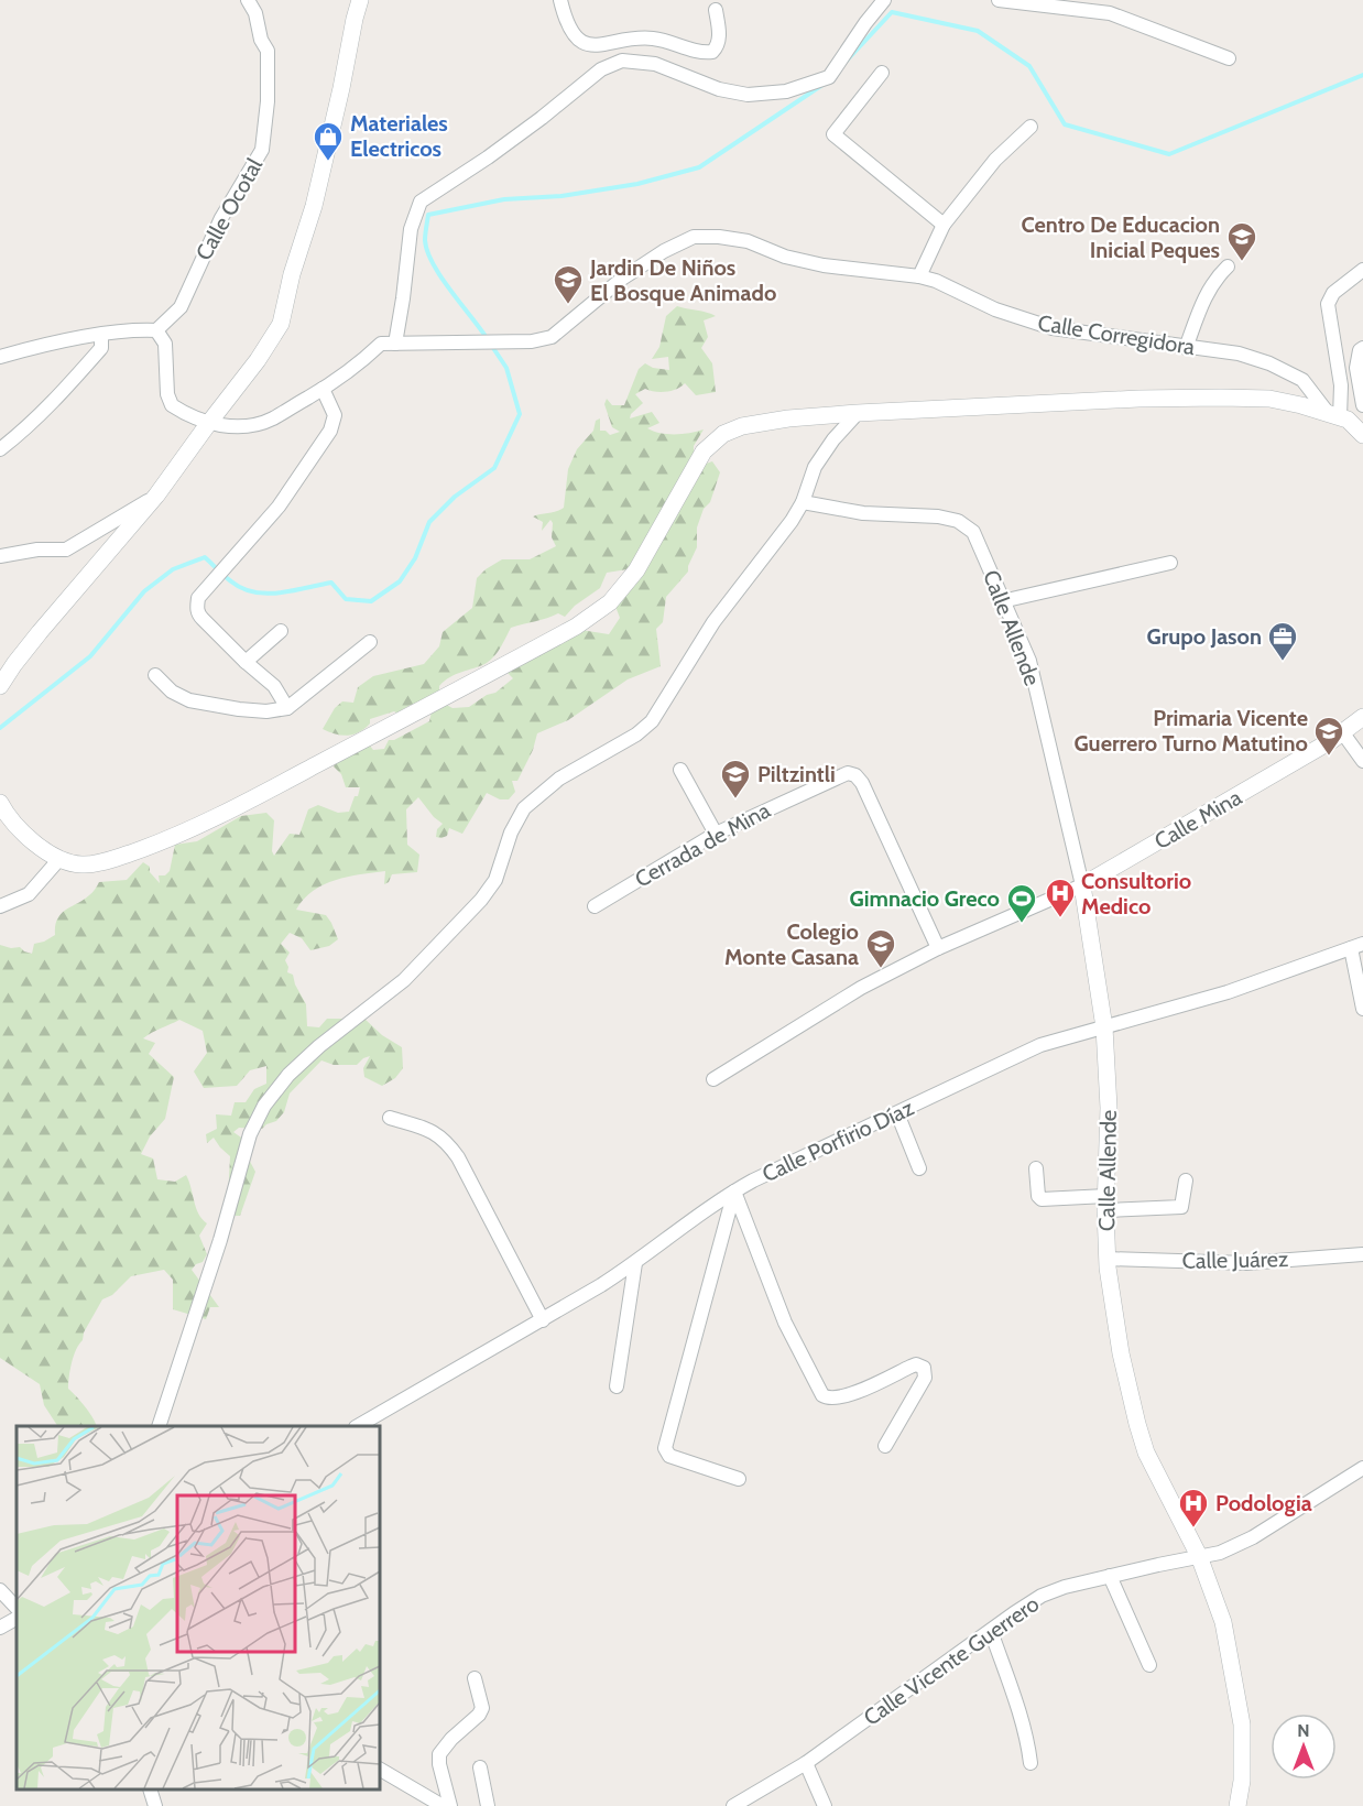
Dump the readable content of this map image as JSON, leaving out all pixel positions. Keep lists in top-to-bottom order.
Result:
{
  "streets": {
    "street": [
      "Calle Ocotal",
      "Calle Corregidora",
      "Calle Allende",
      "Calle Mina",
      "Cerrada de Mina",
      "Calle Porfirio Díaz",
      "Calle Juárez",
      "Calle Vicente Guerrero"
    ]
  },
  "crossings": [
    ["Calle Allende", "Calle Mina"],
    ["Calle Allende", "Calle Porfirio Díaz"],
    ["Calle Allende", "Calle Juárez"],
    ["Calle Allende", "Calle Vicente Guerrero"],
    ["Calle Mina", "Cerrada de Mina"]
  ],
  "places": {
    "shop": ["Materiales Electricos"],
    "school or university": [
      "Centro De Educacion Inicial Peques",
      "Jardin De Niños El Bosque Animado",
      "Primaria Vicente Guerrero Turno Matutino",
      "Piltzintli",
      "Colegio Monte Casana"
    ],
    "office": ["Grupo Jason"],
    "hospital": ["Consultorio Medico", "Podologia"],
    "sports": ["Gimnacio Greco"]
  },
  "north": "top"
}
